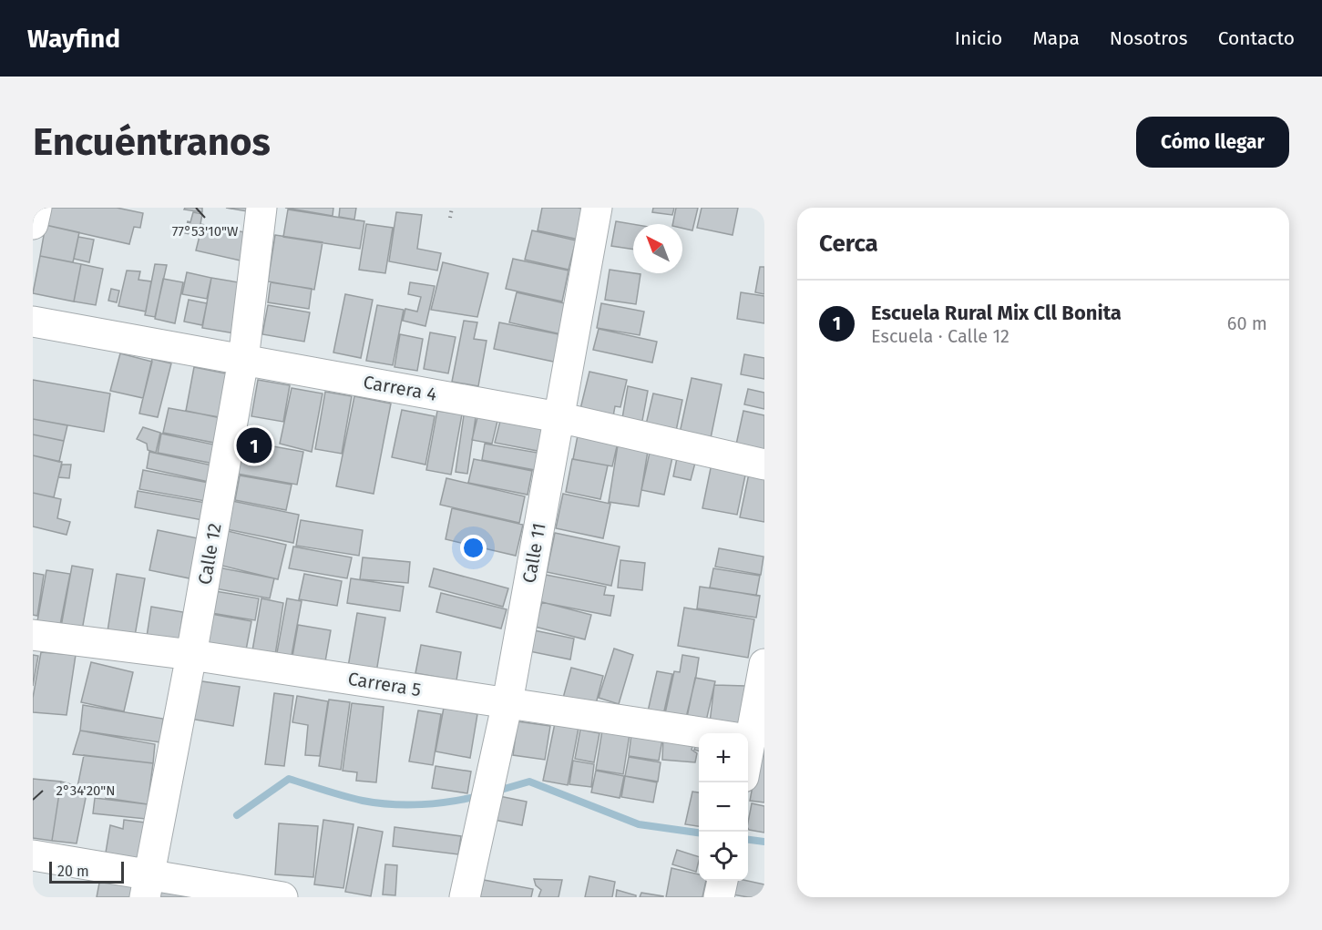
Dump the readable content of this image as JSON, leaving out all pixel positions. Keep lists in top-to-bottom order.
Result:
{
  "streets": {
    "street": [
      "Carrera 4",
      "Calle 11",
      "Calle 12",
      "Carrera 5"
    ]
  },
  "crossings": [
    ["Carrera 4", "Calle 11"],
    ["Carrera 4", "Calle 12"],
    ["Calle 11", "Carrera 5"],
    ["Calle 12", "Carrera 5"]
  ],
  "scale_bar": "20 m",
  "north": "top left",
  "page": {
    "header": "Wayfind",
    "nav": [
      "Inicio",
      "Mapa",
      "Nosotros",
      "Contacto"
    ],
    "buttons": "Cómo llegar",
    "title": "Encuéntranos",
    "heading": "Cerca",
    "list": [
      {
        "mark": "1",
        "name": "Escuela Rural Mix Cll Bonita",
        "note": "Escuela · Calle 12",
        "value": "60 m"
      }
    ],
    "pins": "1",
    "map_buttons": ["+", "−"],
    "scale": "20 m"
  },
  "coordinates": ["77°53'10\"W", "2°34'20\"N"]
}
